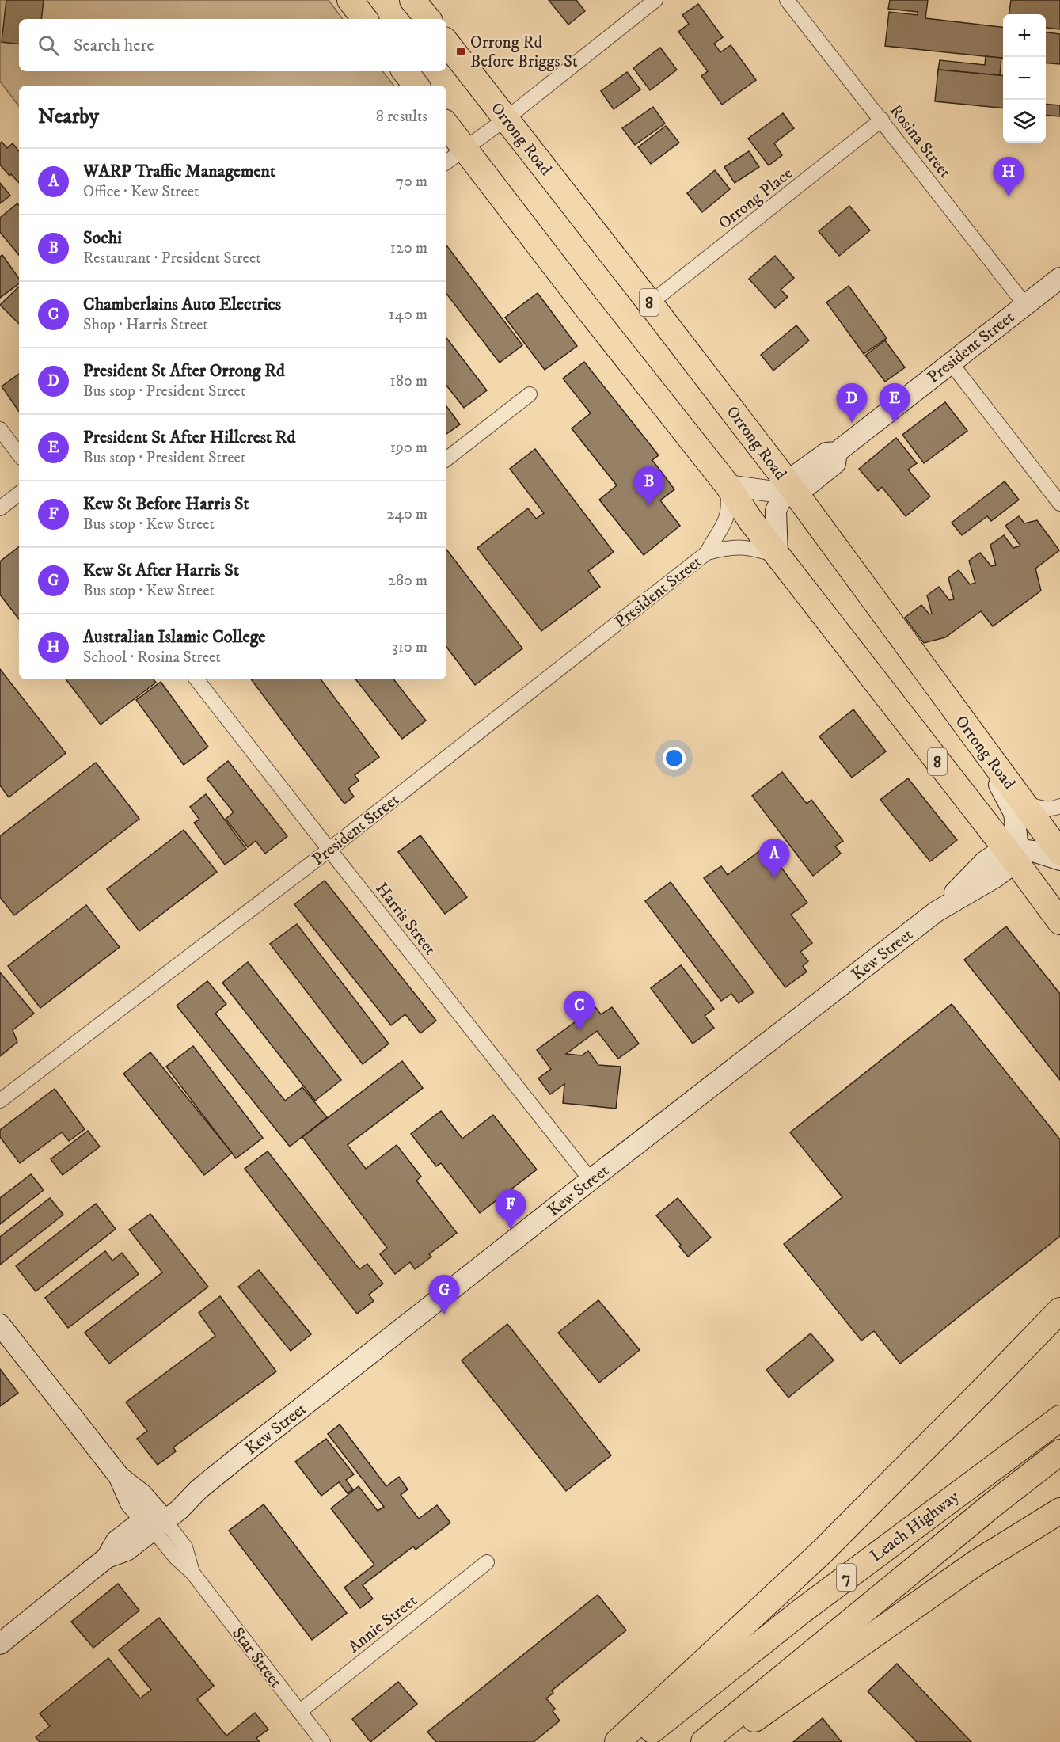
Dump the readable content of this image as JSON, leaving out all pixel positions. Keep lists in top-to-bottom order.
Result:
{
  "streets": {
    "highway": [
      "Orrong Road",
      "8",
      "Leach Highway",
      "7"
    ],
    "street": [
      "Rosina Street",
      "Orrong Place",
      "President Street",
      "Harris Street",
      "Kew Street",
      "Annie Street",
      "Star Street"
    ]
  },
  "crossings": [
    ["Orrong Road", "Orrong Place"],
    ["Orrong Road", "President Street"],
    ["Rosina Street", "Orrong Place"],
    ["Rosina Street", "President Street"],
    ["8", "President Street"],
    ["8", "Kew Street"],
    ["President Street", "Harris Street"],
    ["Harris Street", "Kew Street"],
    ["Kew Street", "Star Street"],
    ["Annie Street", "Star Street"]
  ],
  "places": {
    "transit": ["Orrong Rd Before Briggs St"]
  },
  "page": {
    "map_buttons": ["+", "−"],
    "search": "Search here",
    "heading": ["Nearby", "8 results"],
    "list": [
      {
        "mark": "A",
        "name": "WARP Traffic Management",
        "note": "Office · Kew Street",
        "value": "70 m"
      },
      {
        "mark": "B",
        "name": "Sochi",
        "note": "Restaurant · President Street",
        "value": "120 m"
      },
      {
        "mark": "C",
        "name": "Chamberlains Auto Electrics",
        "note": "Shop · Harris Street",
        "value": "140 m"
      },
      {
        "mark": "D",
        "name": "President St After Orrong Rd",
        "note": "Bus stop · President Street",
        "value": "180 m"
      },
      {
        "mark": "E",
        "name": "President St After Hillcrest Rd",
        "note": "Bus stop · President Street",
        "value": "190 m"
      },
      {
        "mark": "F",
        "name": "Kew St Before Harris St",
        "note": "Bus stop · Kew Street",
        "value": "240 m"
      },
      {
        "mark": "G",
        "name": "Kew St After Harris St",
        "note": "Bus stop · Kew Street",
        "value": "280 m"
      },
      {
        "mark": "H",
        "name": "Australian Islamic College",
        "note": "School · Rosina Street",
        "value": "310 m"
      }
    ],
    "pins": [
      "H",
      "D",
      "E",
      "B",
      "A",
      "C",
      "F",
      "G"
    ]
  }
}
